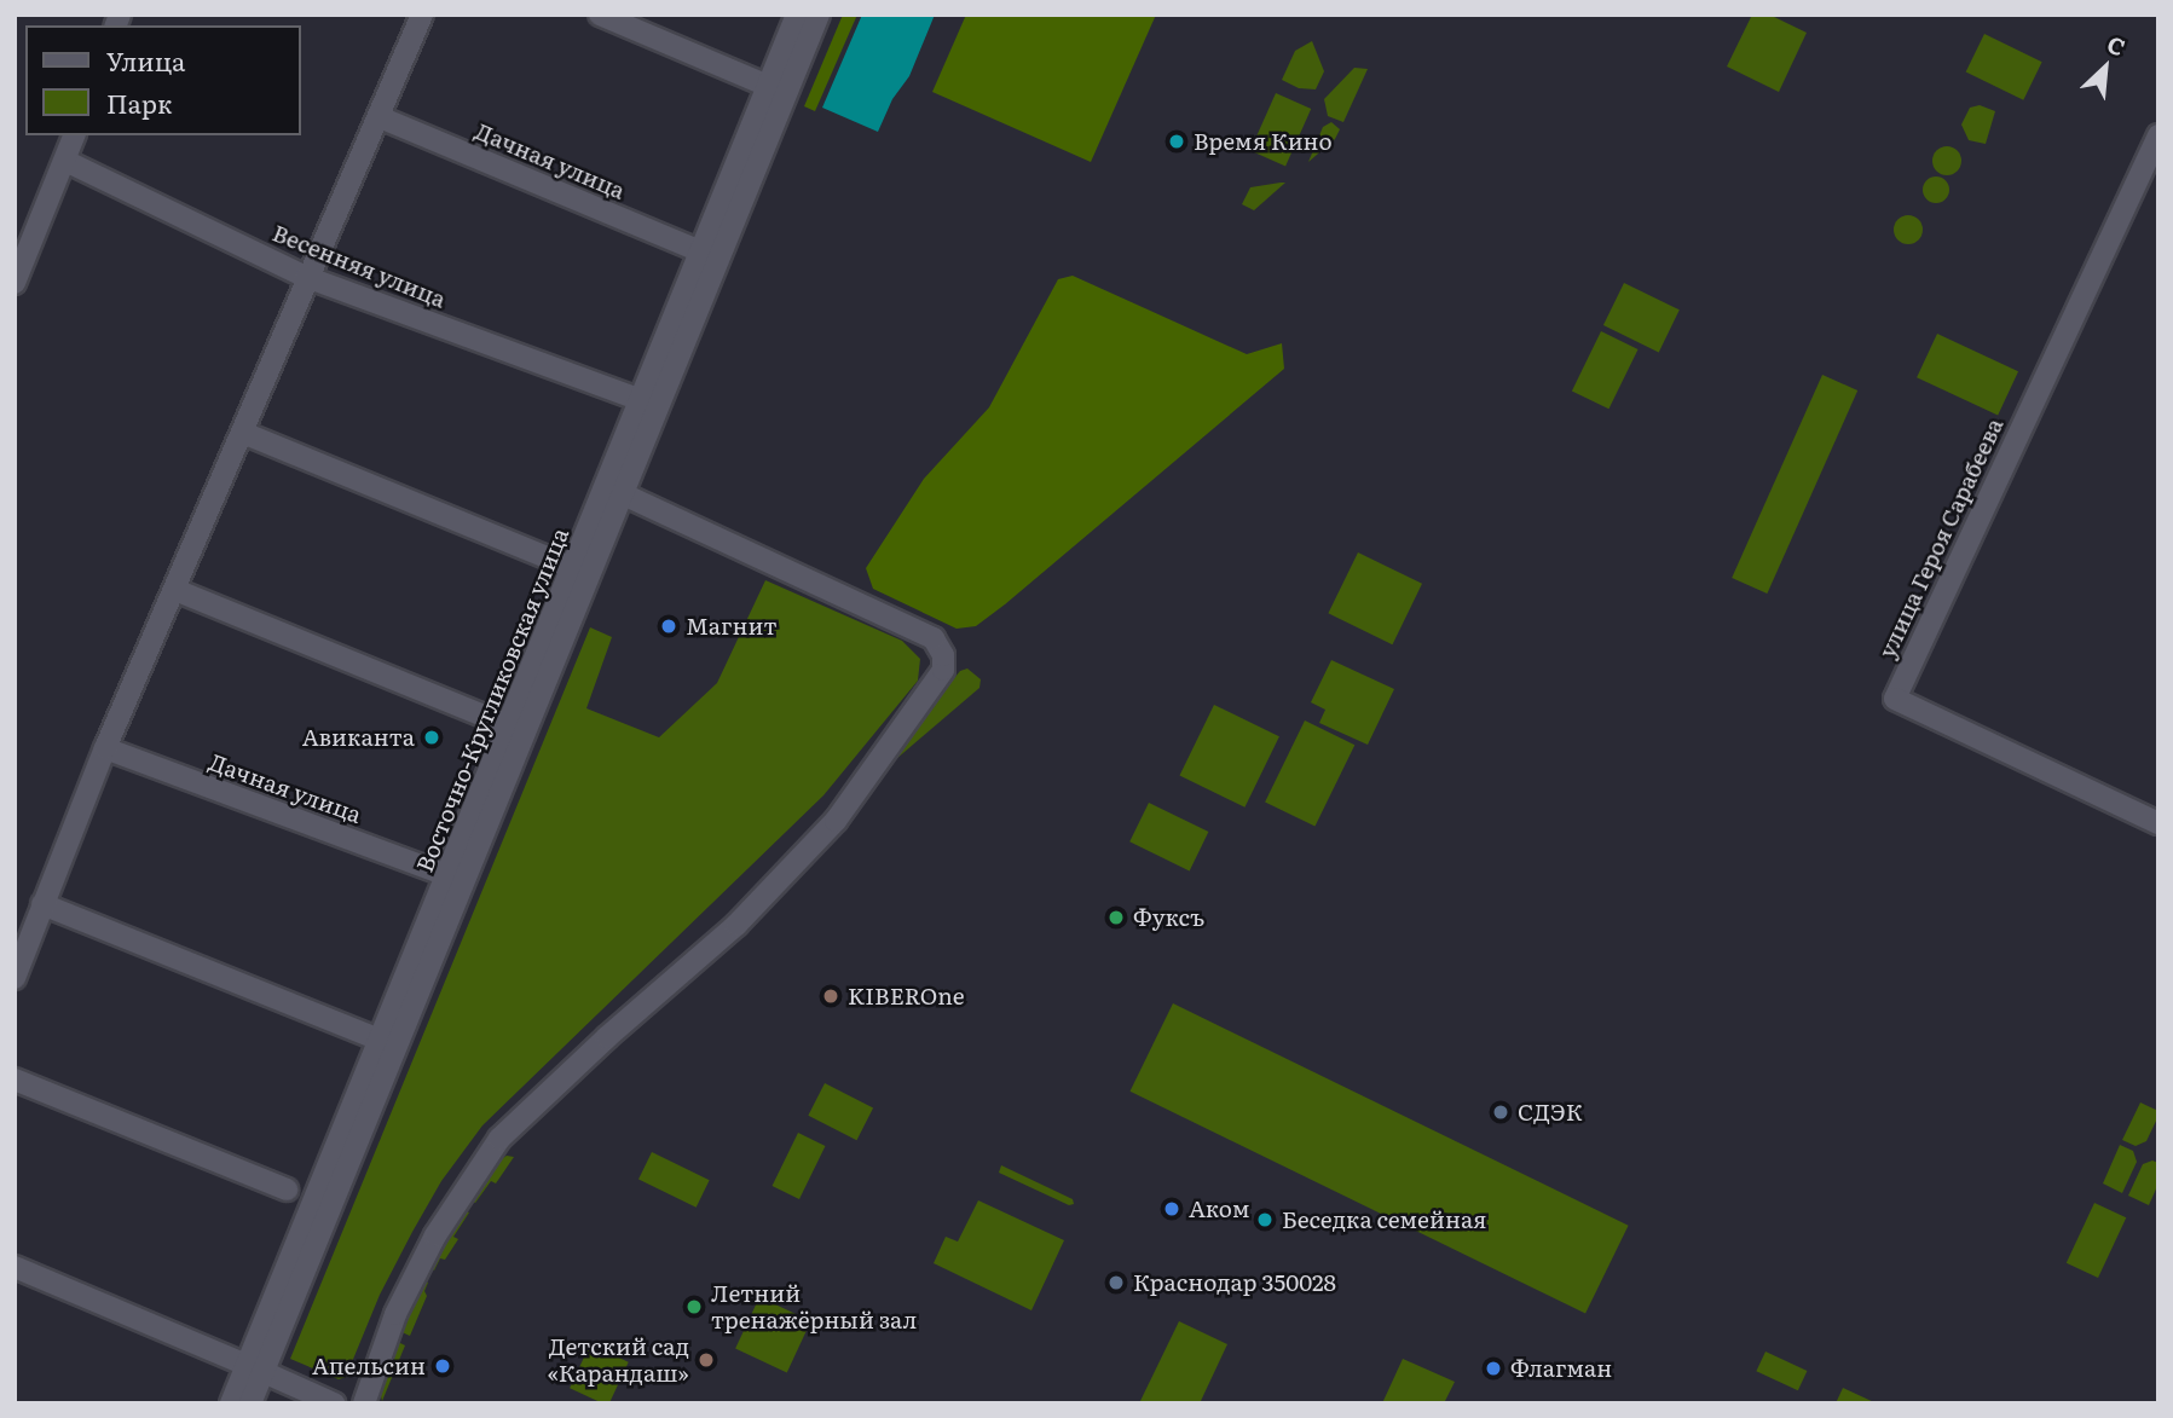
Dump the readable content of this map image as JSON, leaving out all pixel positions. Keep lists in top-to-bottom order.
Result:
{
  "streets": {
    "street": [
      "Дачная улица",
      "Весенняя улица",
      "улица Героя Сарабеева",
      "Восточно-Кругликовская улица"
    ]
  },
  "crossings": [
    ["Дачная улица", "Восточно-Кругликовская улица"],
    ["Весенняя улица", "Восточно-Кругликовская улица"]
  ],
  "places": [
    "Время Кино",
    "Магнит",
    "Авиканта",
    "Фуксъ",
    "KIBEROne",
    "СДЭК",
    "Аком",
    "Беседка семейная",
    "Краснодар 350028",
    "Летний тренажёрный зал",
    "Детский сад «Карандаш»",
    "Апельсин",
    "Флагман"
  ],
  "legend": ["Улица", "Парк"],
  "north": "top right"
}
